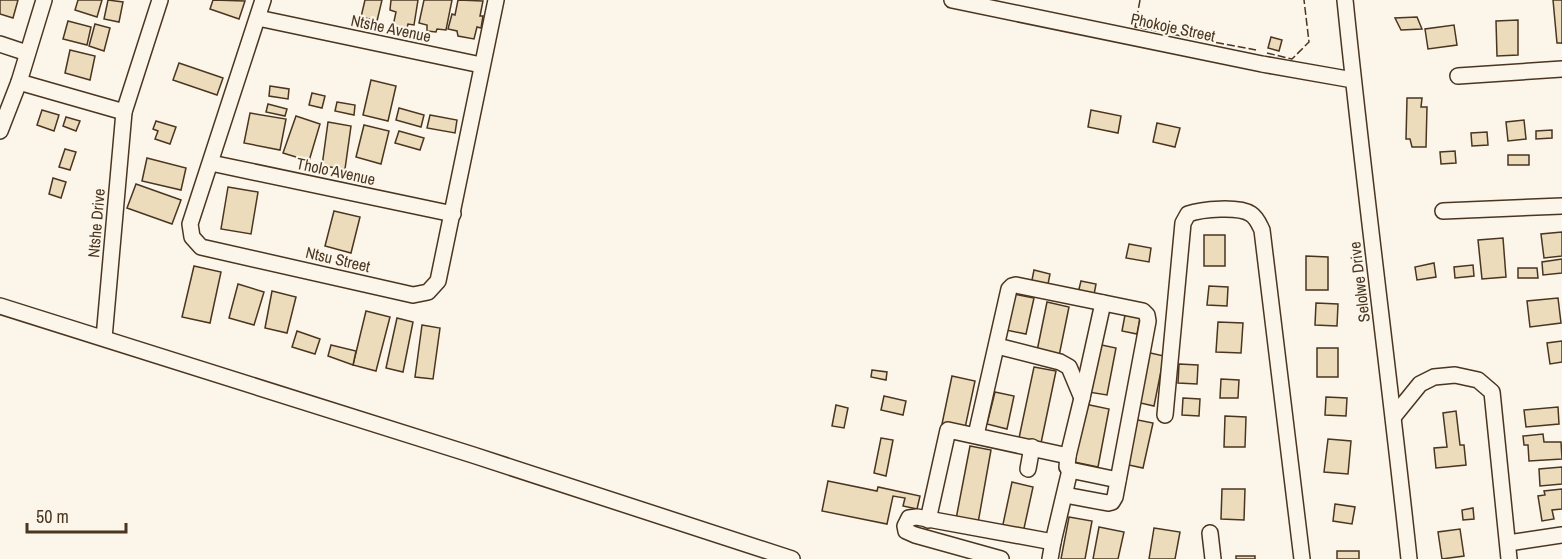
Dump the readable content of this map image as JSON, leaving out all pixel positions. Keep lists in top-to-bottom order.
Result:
{
  "streets": {
    "street": [
      "Phokoje Street",
      "Ntshe Avenue",
      "Tholo Avenue",
      "Ntshe Drive",
      "Ntsu Street",
      "Selolwe Drive"
    ]
  },
  "crossings": [
    ["Phokoje Street", "Selolwe Drive"],
    ["Ntshe Avenue", "Ntsu Street"],
    ["Tholo Avenue", "Ntsu Street"]
  ],
  "scale_bar": "50 m"
}
